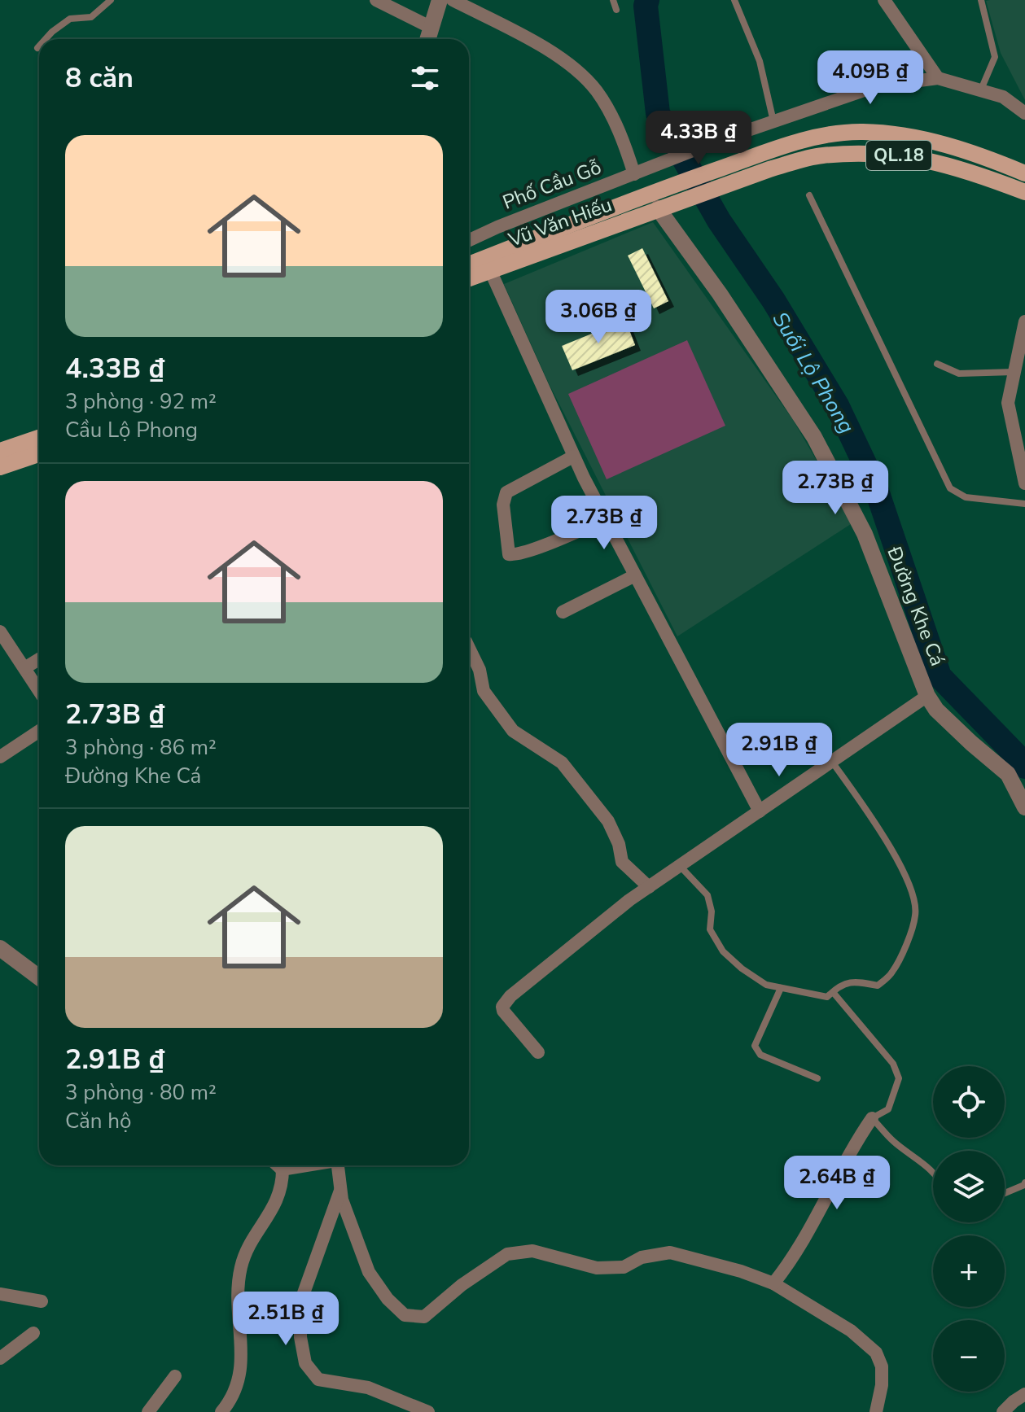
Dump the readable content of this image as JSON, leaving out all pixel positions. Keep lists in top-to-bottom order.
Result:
{
  "streets": {
    "main road": ["QL.18", "Vũ Văn Hiếu"],
    "street": ["Phố Cầu Gỗ", "Đường Khe Cá"]
  },
  "crossings": [
    ["QL.18", "Vũ Văn Hiếu"],
    ["QL.18", "Đường Khe Cá"],
    ["Vũ Văn Hiếu", "Đường Khe Cá"]
  ],
  "water": ["Suối Lộ Phong"],
  "page": {
    "heading": "8 căn",
    "price": [
      "4.09B ₫",
      "4.33B ₫",
      "3.06B ₫",
      "2.73B ₫",
      "2.73B ₫",
      "2.91B ₫",
      "2.64B ₫",
      "2.51B ₫"
    ],
    "list": [
      {
        "name": "4.33B ₫",
        "note": "3 phòng · 92 m² · Cầu Lộ Phong"
      },
      {
        "name": "2.73B ₫",
        "note": "3 phòng · 86 m² · Đường Khe Cá"
      },
      {
        "name": "2.91B ₫",
        "note": "3 phòng · 80 m² · Căn hộ"
      }
    ],
    "map_buttons": ["+", "−"]
  }
}
